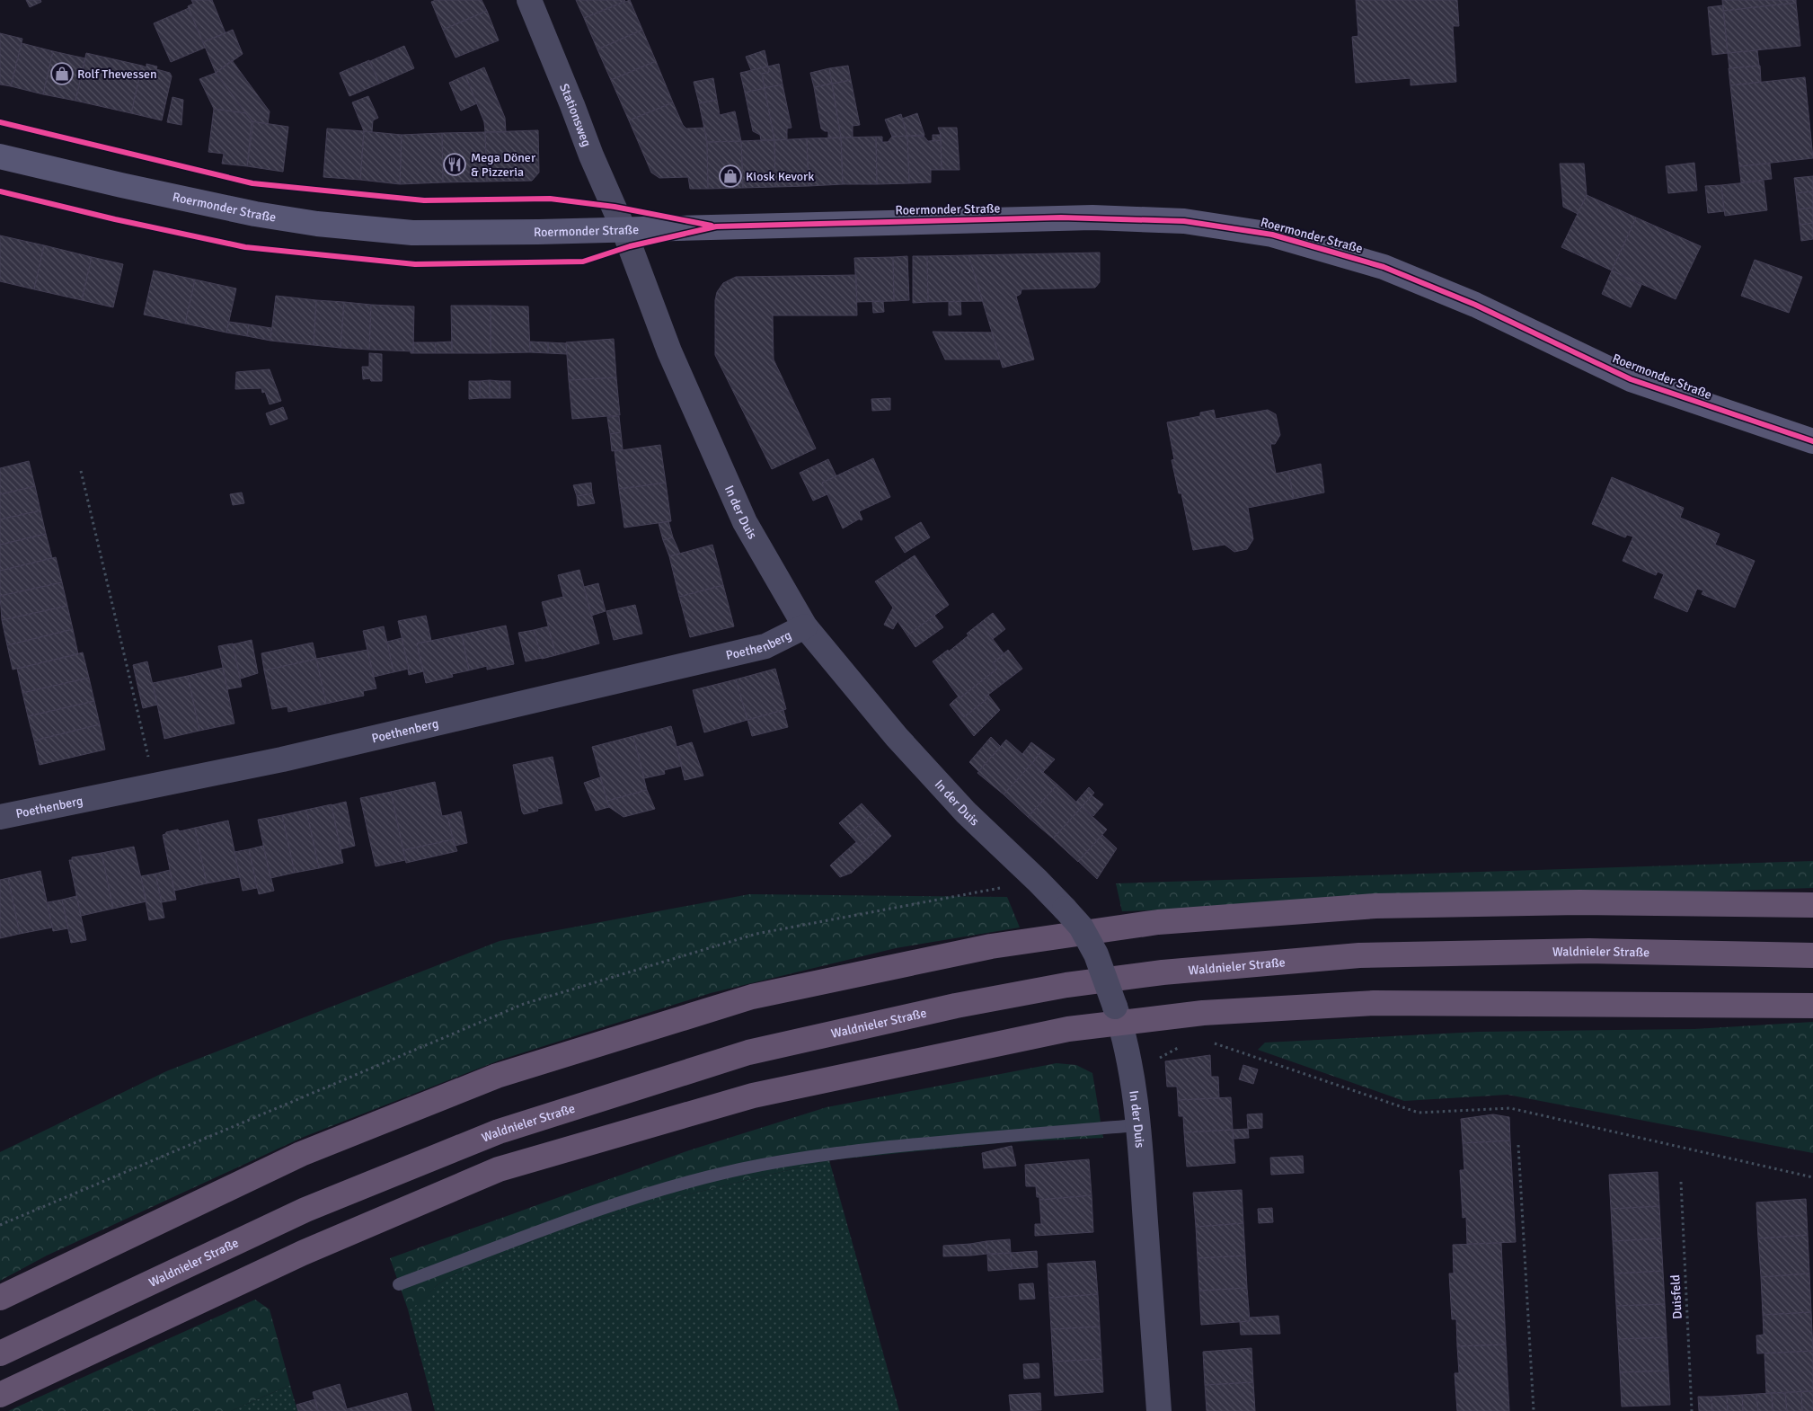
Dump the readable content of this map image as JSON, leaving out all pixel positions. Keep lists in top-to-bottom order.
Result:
{
  "streets": {
    "highway": ["Waldnieler Straße"],
    "main road": ["Roermonder Straße"],
    "street": ["Stationsweg", "In der Duis", "Poethenberg"],
    "path": ["Duisfeld"]
  },
  "crossings": [
    ["Stationsweg", "Roermonder Straße"],
    ["Stationsweg", "In der Duis"],
    ["Roermonder Straße", "In der Duis"],
    ["In der Duis", "Poethenberg"]
  ],
  "places": {
    "shop": ["Rolf Thevessen", "Kiosk Kevork"],
    "restaurant": ["Mega Döner & Pizzeria"]
  }
}
